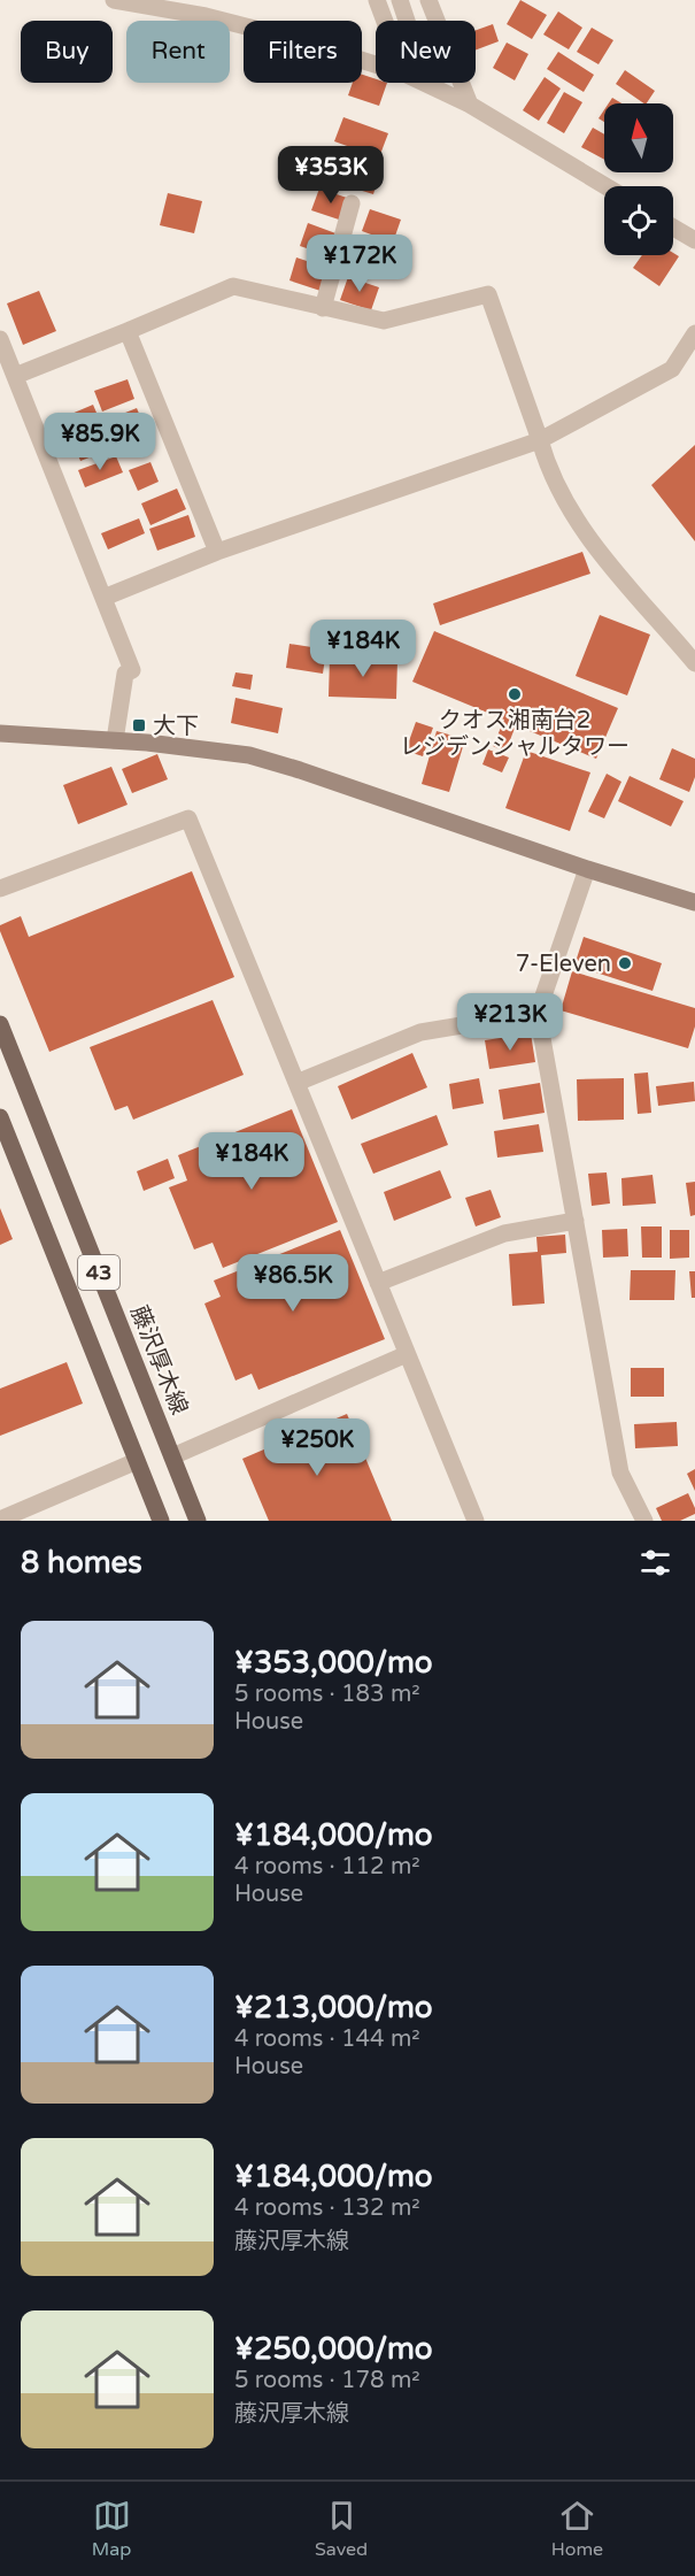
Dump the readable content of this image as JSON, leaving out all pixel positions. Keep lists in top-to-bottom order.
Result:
{
  "streets": {
    "main road": ["43", "藤沢厚木線"]
  },
  "places": {
    "other": ["クオス湘南台2 レジデンシャルタワー", "7-Eleven"],
    "transit": ["大下"]
  },
  "north": "top",
  "page": {
    "chip": [
      "Buy",
      "Rent",
      "Filters",
      "New"
    ],
    "price": [
      "¥353K",
      "¥172K",
      "¥85.9K",
      "¥184K",
      "¥213K",
      "¥184K",
      "¥86.5K",
      "¥250K"
    ],
    "heading": "8 homes",
    "list": [
      {
        "name": "¥353,000/mo",
        "note": "5 rooms · 183 m² · House"
      },
      {
        "name": "¥184,000/mo",
        "note": "4 rooms · 112 m² · House"
      },
      {
        "name": "¥213,000/mo",
        "note": "4 rooms · 144 m² · House"
      },
      {
        "name": "¥184,000/mo",
        "note": "4 rooms · 132 m² · 藤沢厚木線"
      },
      {
        "name": "¥250,000/mo",
        "note": "5 rooms · 178 m² · 藤沢厚木線"
      }
    ],
    "tabs": ["Map", "Saved", "Home"]
  }
}
